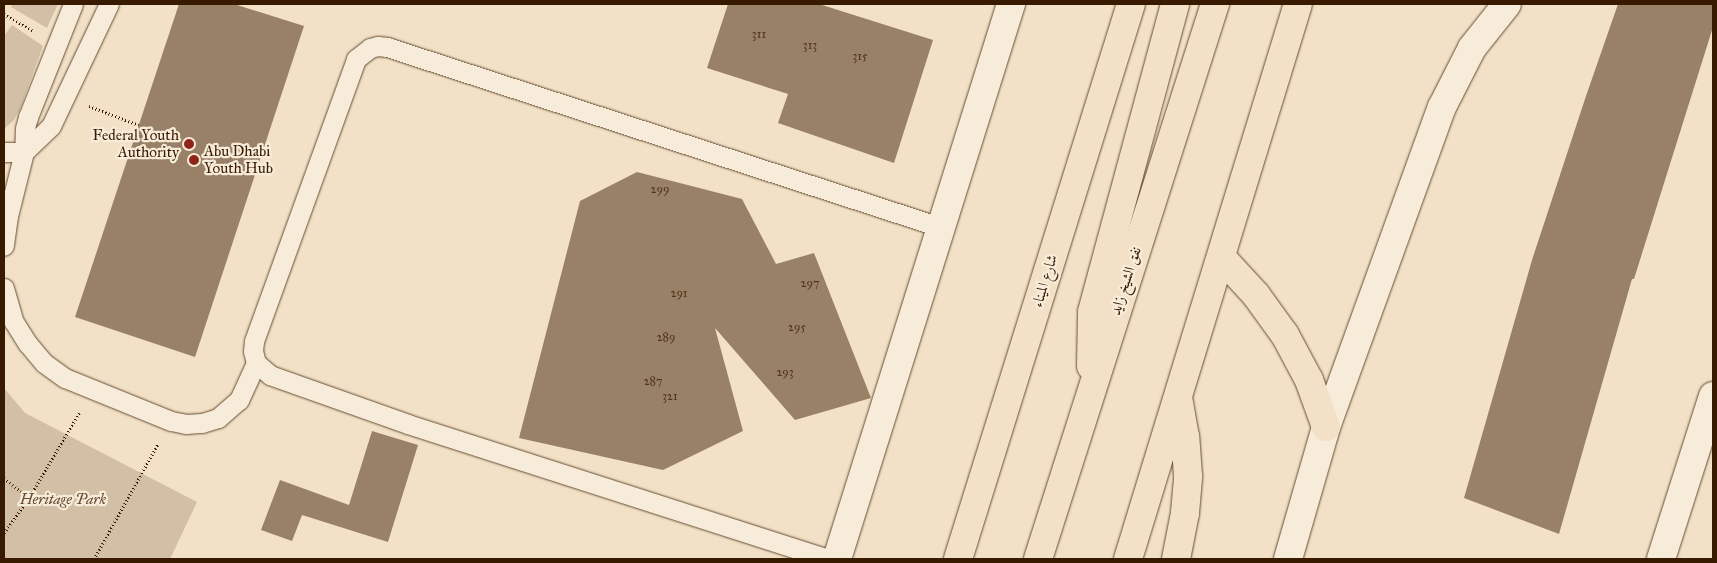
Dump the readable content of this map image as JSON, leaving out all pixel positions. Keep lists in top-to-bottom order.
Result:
{
  "streets": {
    "main road": ["شارع الميناء", "نفق الشيخ زايد"]
  },
  "parks": ["Heritage Park"],
  "places": ["Federal Youth Authority", "Abu Dhabi Youth Hub"],
  "house_numbers": [
    "311",
    "313",
    "315",
    "299",
    "297",
    "291",
    "295",
    "289",
    "293",
    "287",
    "321"
  ]
}
